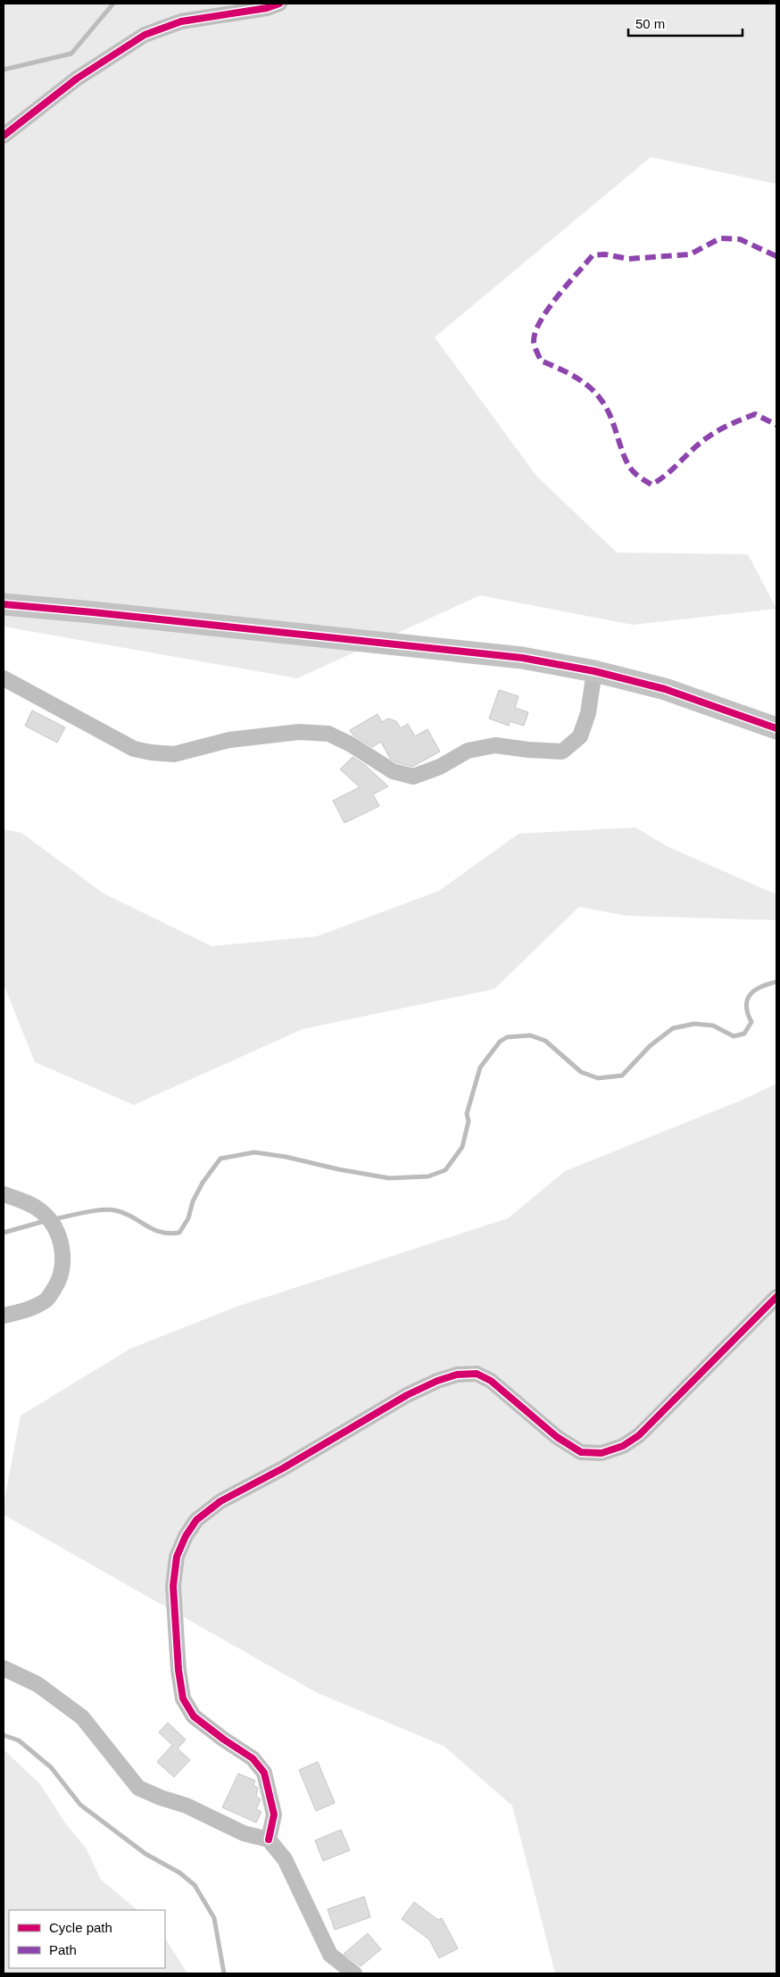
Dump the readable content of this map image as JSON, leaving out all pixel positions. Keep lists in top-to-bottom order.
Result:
{
  "legend": ["Cycle path", "Path"],
  "scale_bar": "50 m"
}
